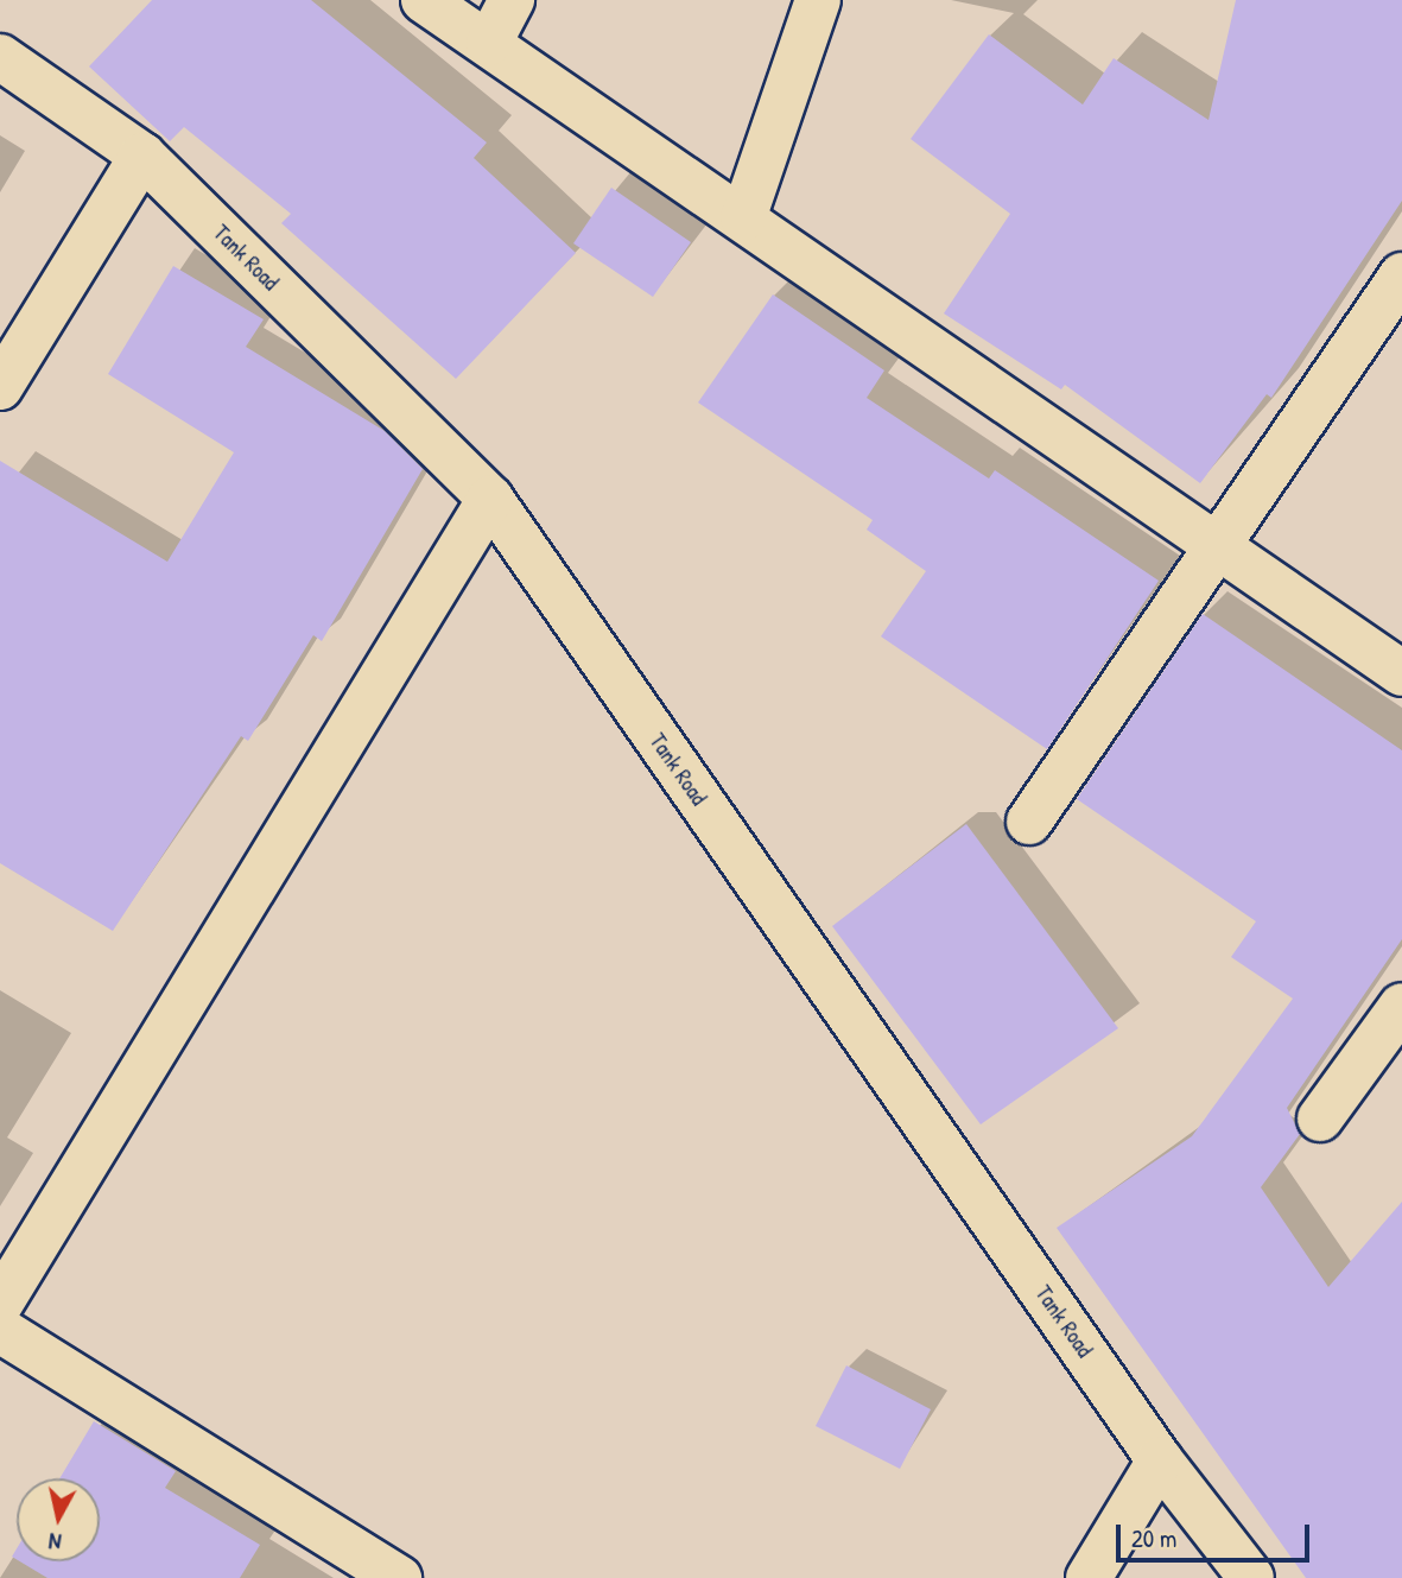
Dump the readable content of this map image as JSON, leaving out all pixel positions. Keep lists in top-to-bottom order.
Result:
{
  "streets": {
    "street": ["Tank Road"]
  },
  "scale_bar": "20 m",
  "north": "bottom"
}
